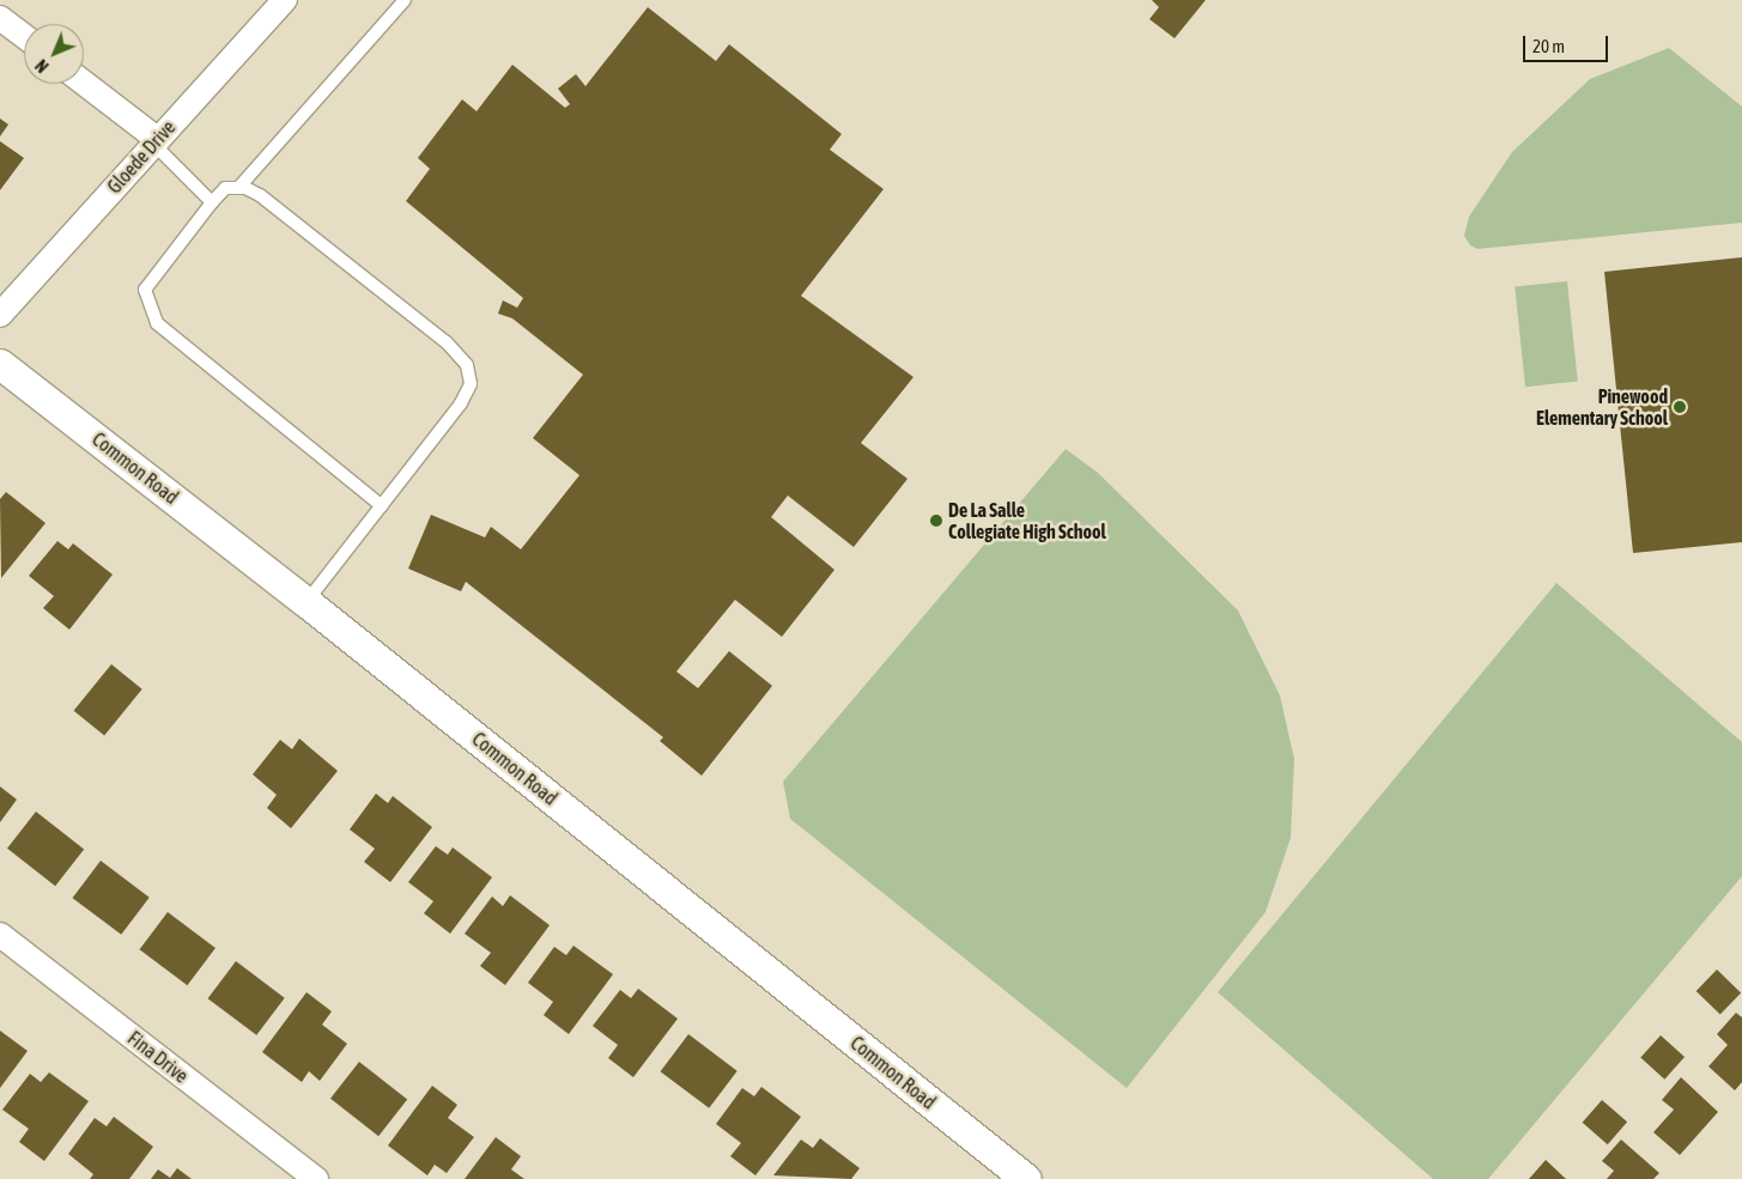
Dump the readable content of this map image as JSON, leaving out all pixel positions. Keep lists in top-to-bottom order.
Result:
{
  "streets": {
    "street": ["Gloede Drive", "Common Road", "Fina Drive"]
  },
  "places": ["Pinewood Elementary School", "De La Salle Collegiate High School"],
  "scale_bar": "20 m",
  "north": "bottom left"
}
